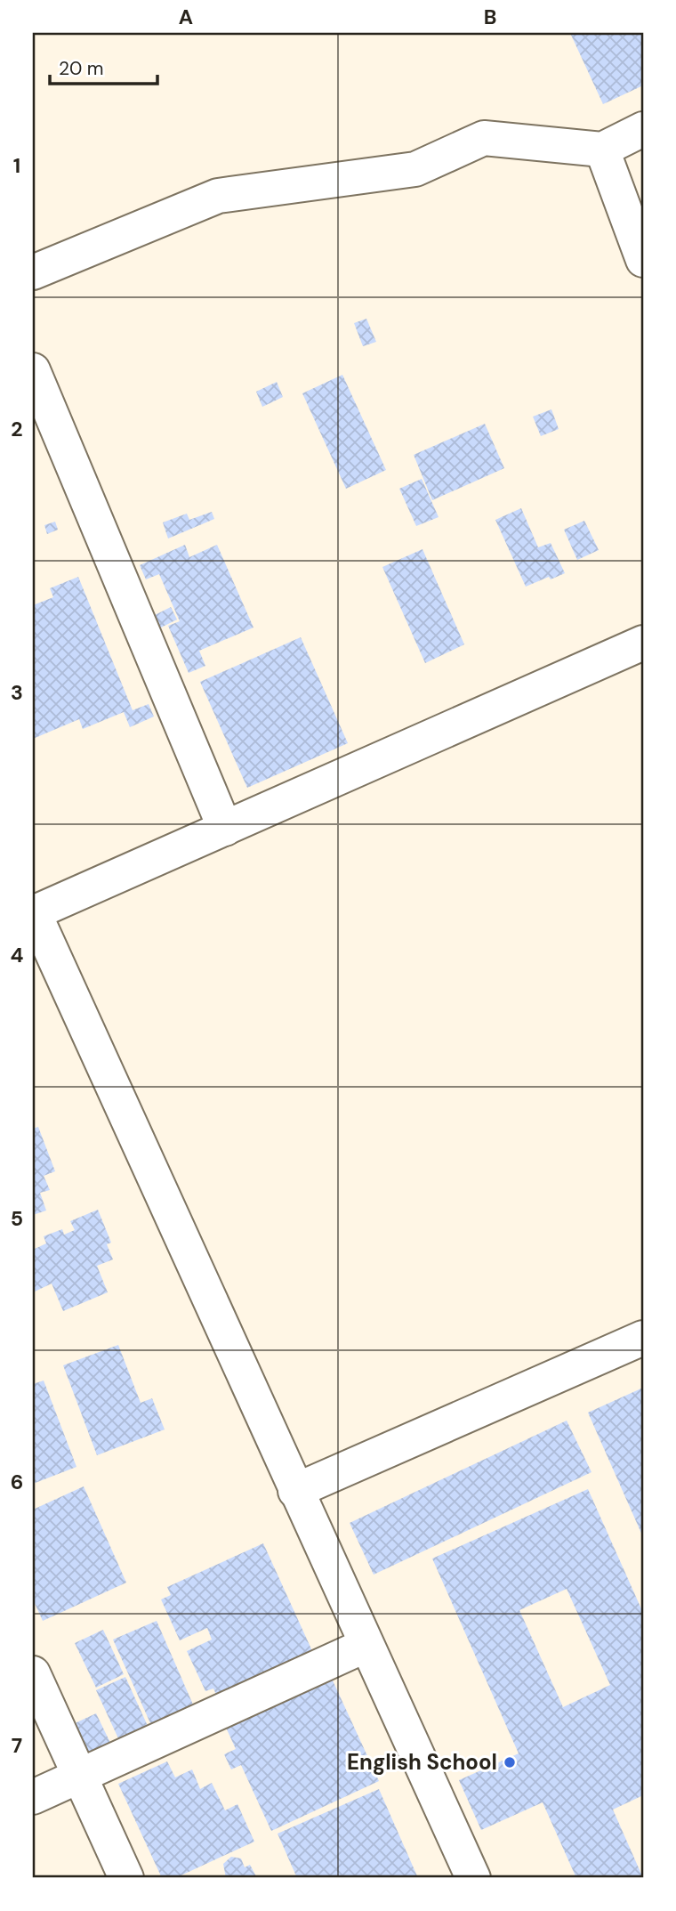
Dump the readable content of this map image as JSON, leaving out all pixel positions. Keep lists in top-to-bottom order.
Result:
{
  "places": ["English School"],
  "scale_bar": "20 m",
  "grid": {
    "columns": ["A", "B"],
    "rows": [
      "1",
      "2",
      "3",
      "4",
      "5",
      "6",
      "7"
    ]
  }
}
